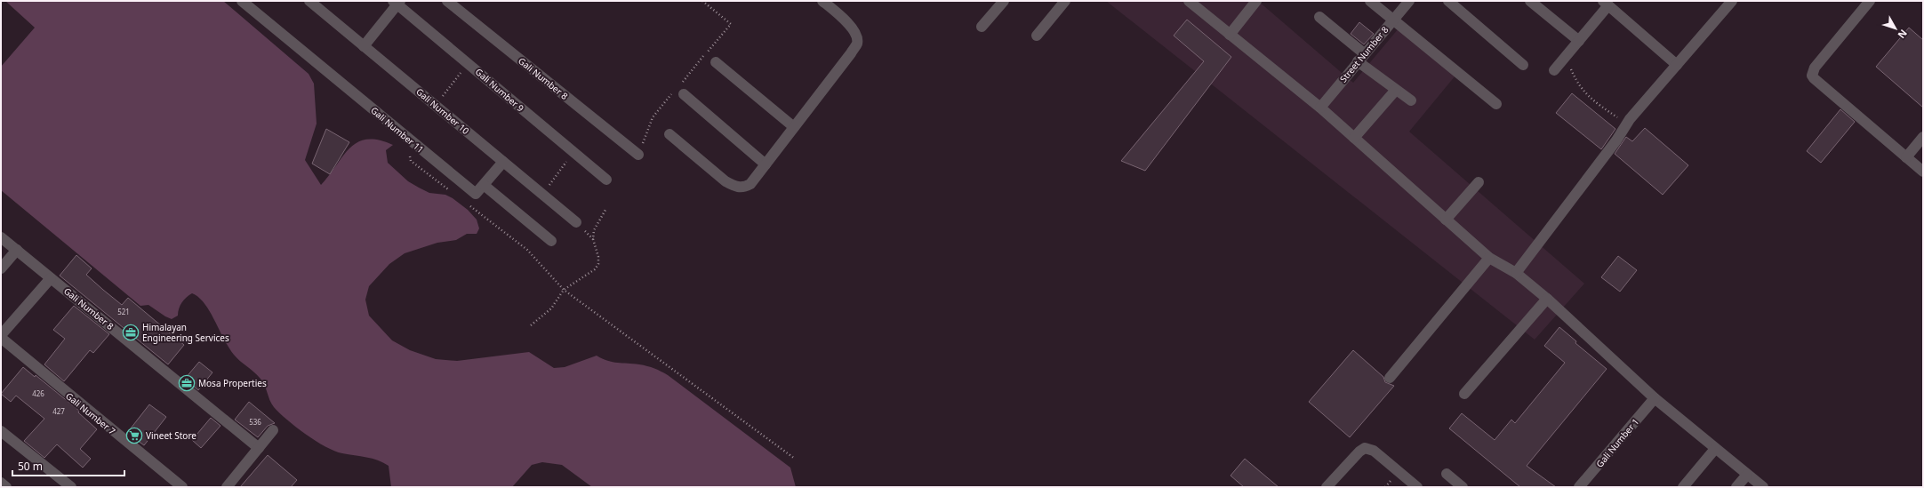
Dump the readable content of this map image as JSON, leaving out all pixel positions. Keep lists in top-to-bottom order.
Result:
{
  "streets": {
    "street": [
      "Street Number 8",
      "Gali Number 8",
      "Gali Number 9",
      "Gali Number 10",
      "Gali Number 11",
      "Gali Number 7",
      "Gali Number 1"
    ]
  },
  "places": {
    "office": ["Himalayan Engineering Services", "Mosa Properties"],
    "supermarket": ["Vineet Store"]
  },
  "house_numbers": [
    "521",
    "426",
    "427",
    "536"
  ],
  "scale_bar": "50 m",
  "north": "bottom right"
}
